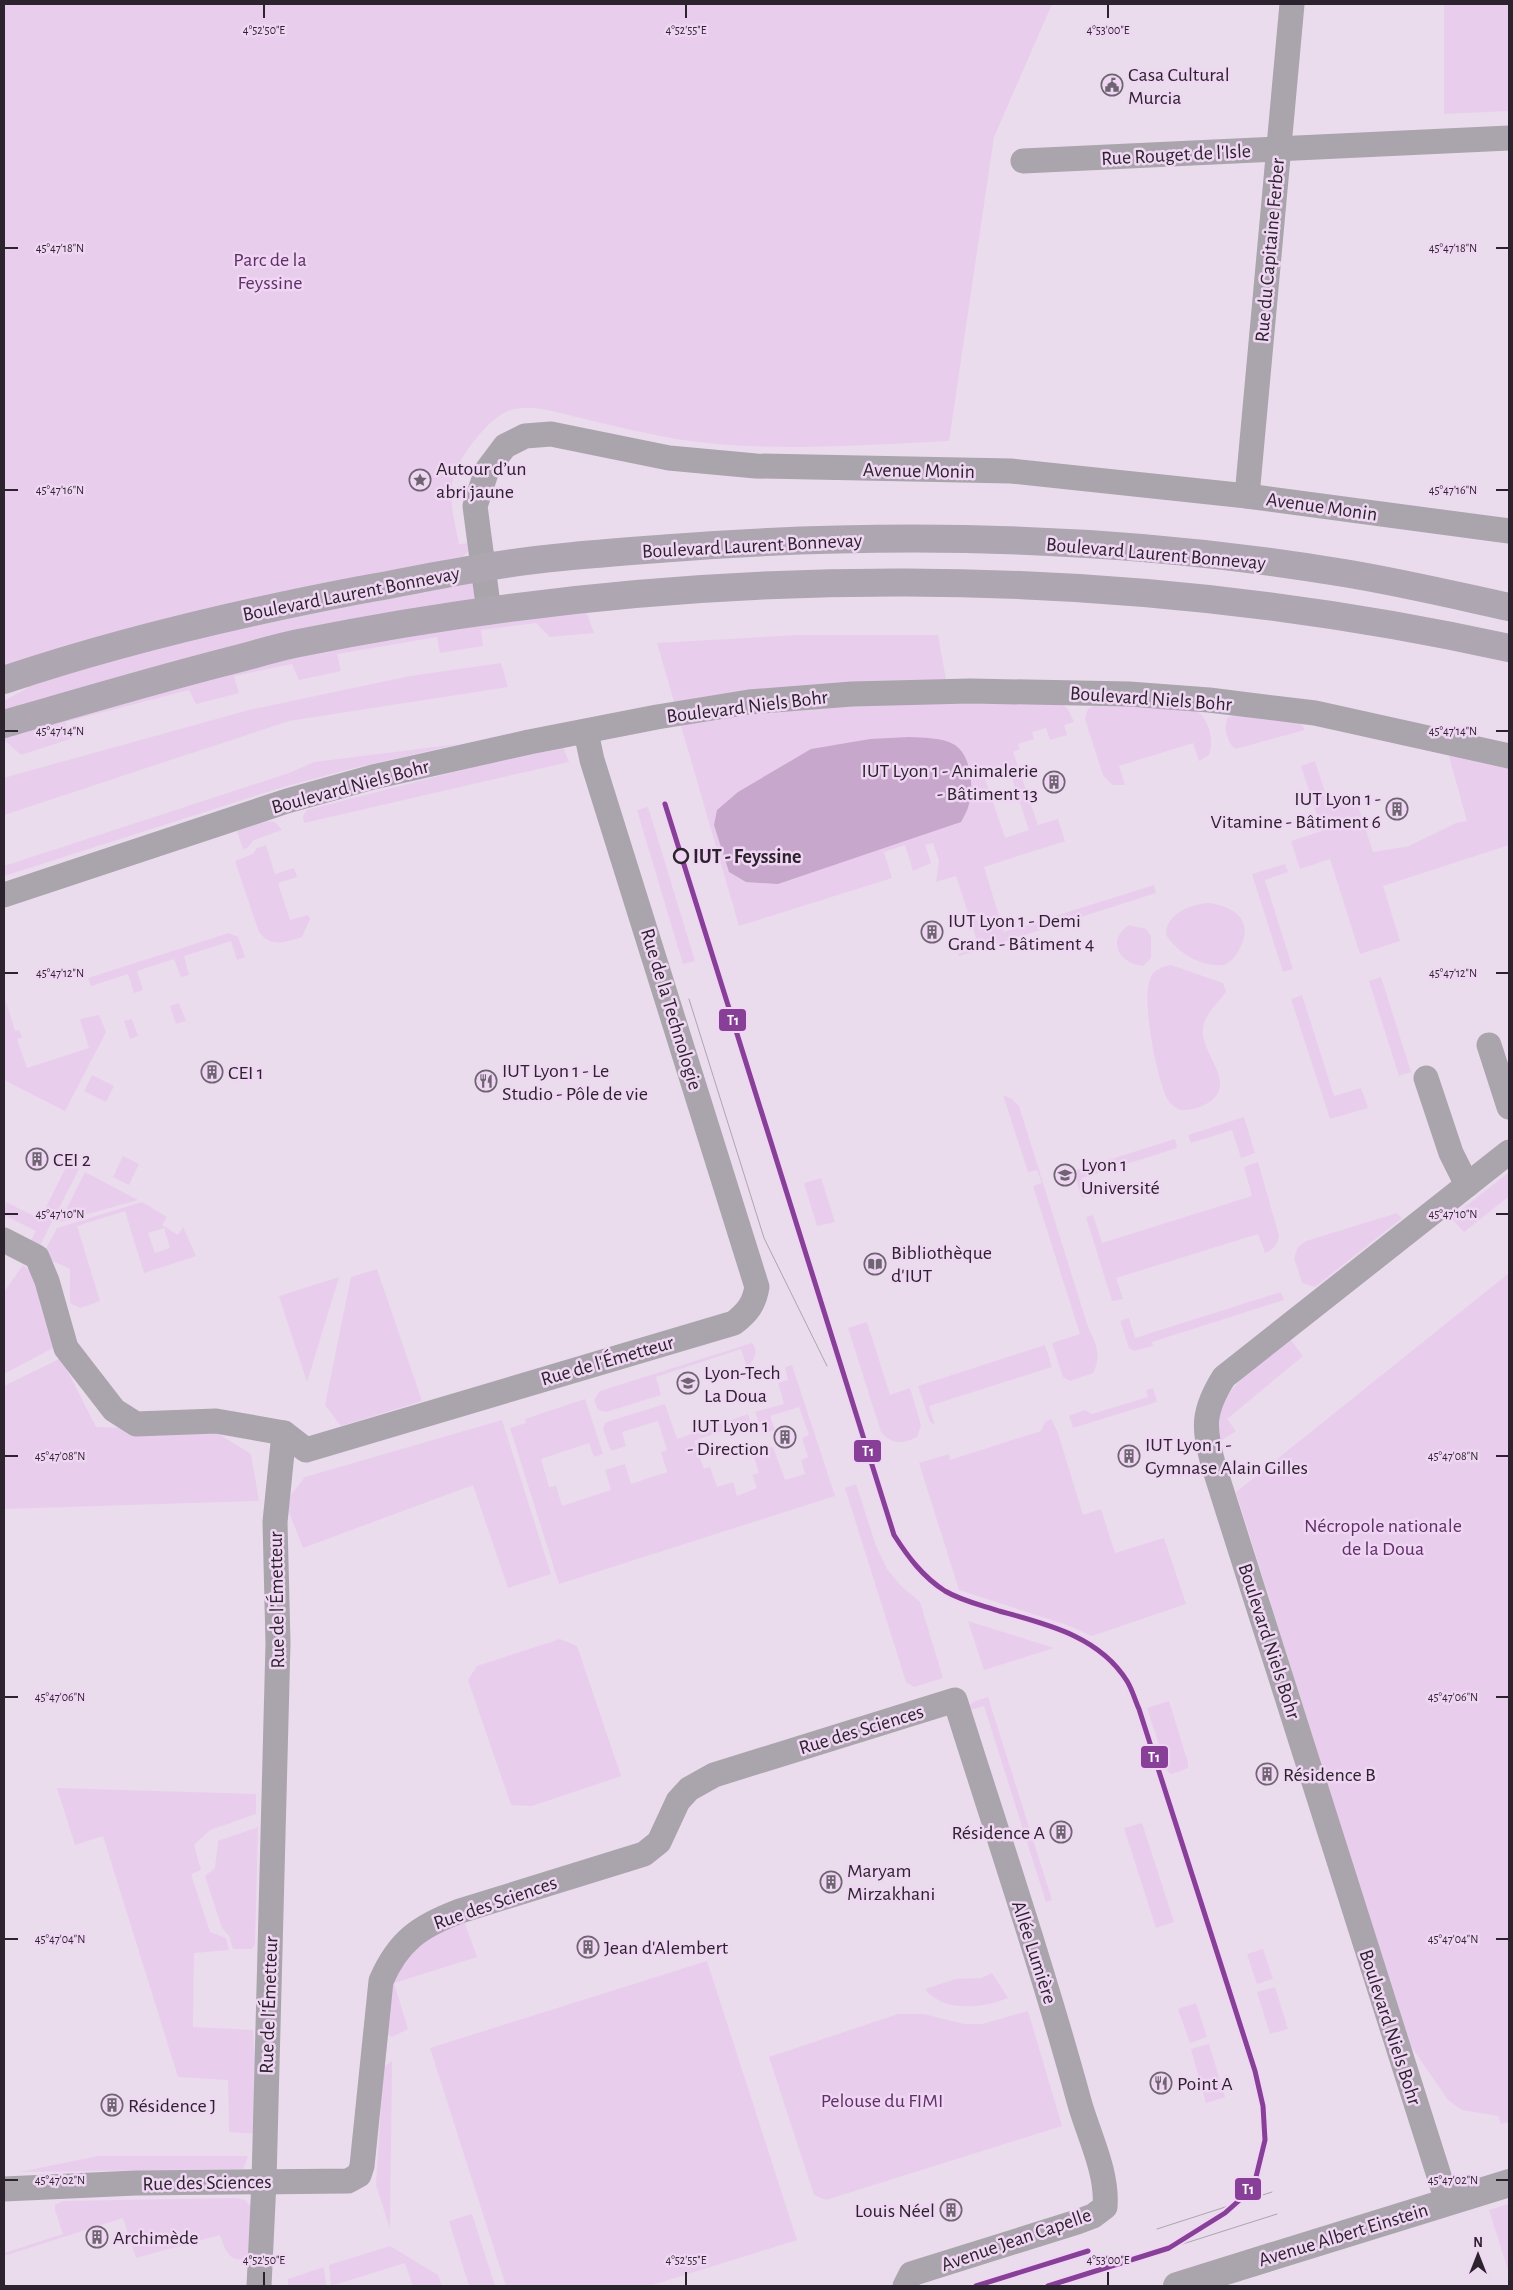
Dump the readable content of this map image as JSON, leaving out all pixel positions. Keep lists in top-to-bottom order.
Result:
{
  "streets": {
    "main road": ["Boulevard Laurent Bonnevay"],
    "street": [
      "Rue Rouget de l'Isle",
      "Rue du Capitaine Ferber",
      "Avenue Monin",
      "Boulevard Niels Bohr",
      "Rue de la Technologie",
      "Rue de l'Émetteur",
      "Rue des Sciences",
      "Allée Lumière",
      "Avenue Albert Einstein",
      "Avenue Jean Capelle"
    ]
  },
  "crossings": [
    ["Rue Rouget de l'Isle", "Rue du Capitaine Ferber"],
    ["Rue du Capitaine Ferber", "Avenue Monin"],
    ["Avenue Monin", "Boulevard Laurent Bonnevay"],
    ["Boulevard Niels Bohr", "Rue de la Technologie"],
    ["Boulevard Niels Bohr", "Avenue Albert Einstein"],
    ["Rue de la Technologie", "Rue de l'Émetteur"],
    ["Rue de l'Émetteur", "Rue des Sciences"],
    ["Rue des Sciences", "Allée Lumière"],
    ["Allée Lumière", "Avenue Jean Capelle"]
  ],
  "parks": ["Parc de la Feyssine", "Nécropole nationale de la Doua", "Pelouse du FIMI"],
  "places": {
    "public building": ["Casa Cultural Murcia"],
    "place": ["Autour d’un abri jaune"],
    "building": [
      "IUT Lyon 1 - Animalerie - Bâtiment 13",
      "IUT Lyon 1 - Vitamine - Bâtiment 6",
      "IUT Lyon 1 - Demi Grand - Bâtiment 4",
      "CEI 1",
      "CEI 2",
      "IUT Lyon 1 - Direction",
      "IUT Lyon 1 - Gymnase Alain Gilles",
      "Résidence B",
      "Résidence A",
      "Maryam Mirzakhani",
      "Jean d'Alembert",
      "Résidence J",
      "Louis Néel",
      "Archimède"
    ],
    "other": ["IUT - Feyssine"],
    "restaurant": ["IUT Lyon 1 - Le Studio - Pôle de vie", "Point A"],
    "school or university": ["Lyon 1 Université", "Lyon-Tech La Doua"],
    "library": ["Bibliothèque d'IUT"]
  },
  "lines": ["transit line T1"],
  "north": "top",
  "coordinates": [
    "4°52'50\"E",
    "4°52'55\"E",
    "4°53'00\"E",
    "45°47'18\"N",
    "45°47'16\"N",
    "45°47'14\"N",
    "45°47'12\"N",
    "45°47'10\"N",
    "45°47'08\"N",
    "45°47'06\"N",
    "45°47'04\"N",
    "45°47'02\"N"
  ]
}
